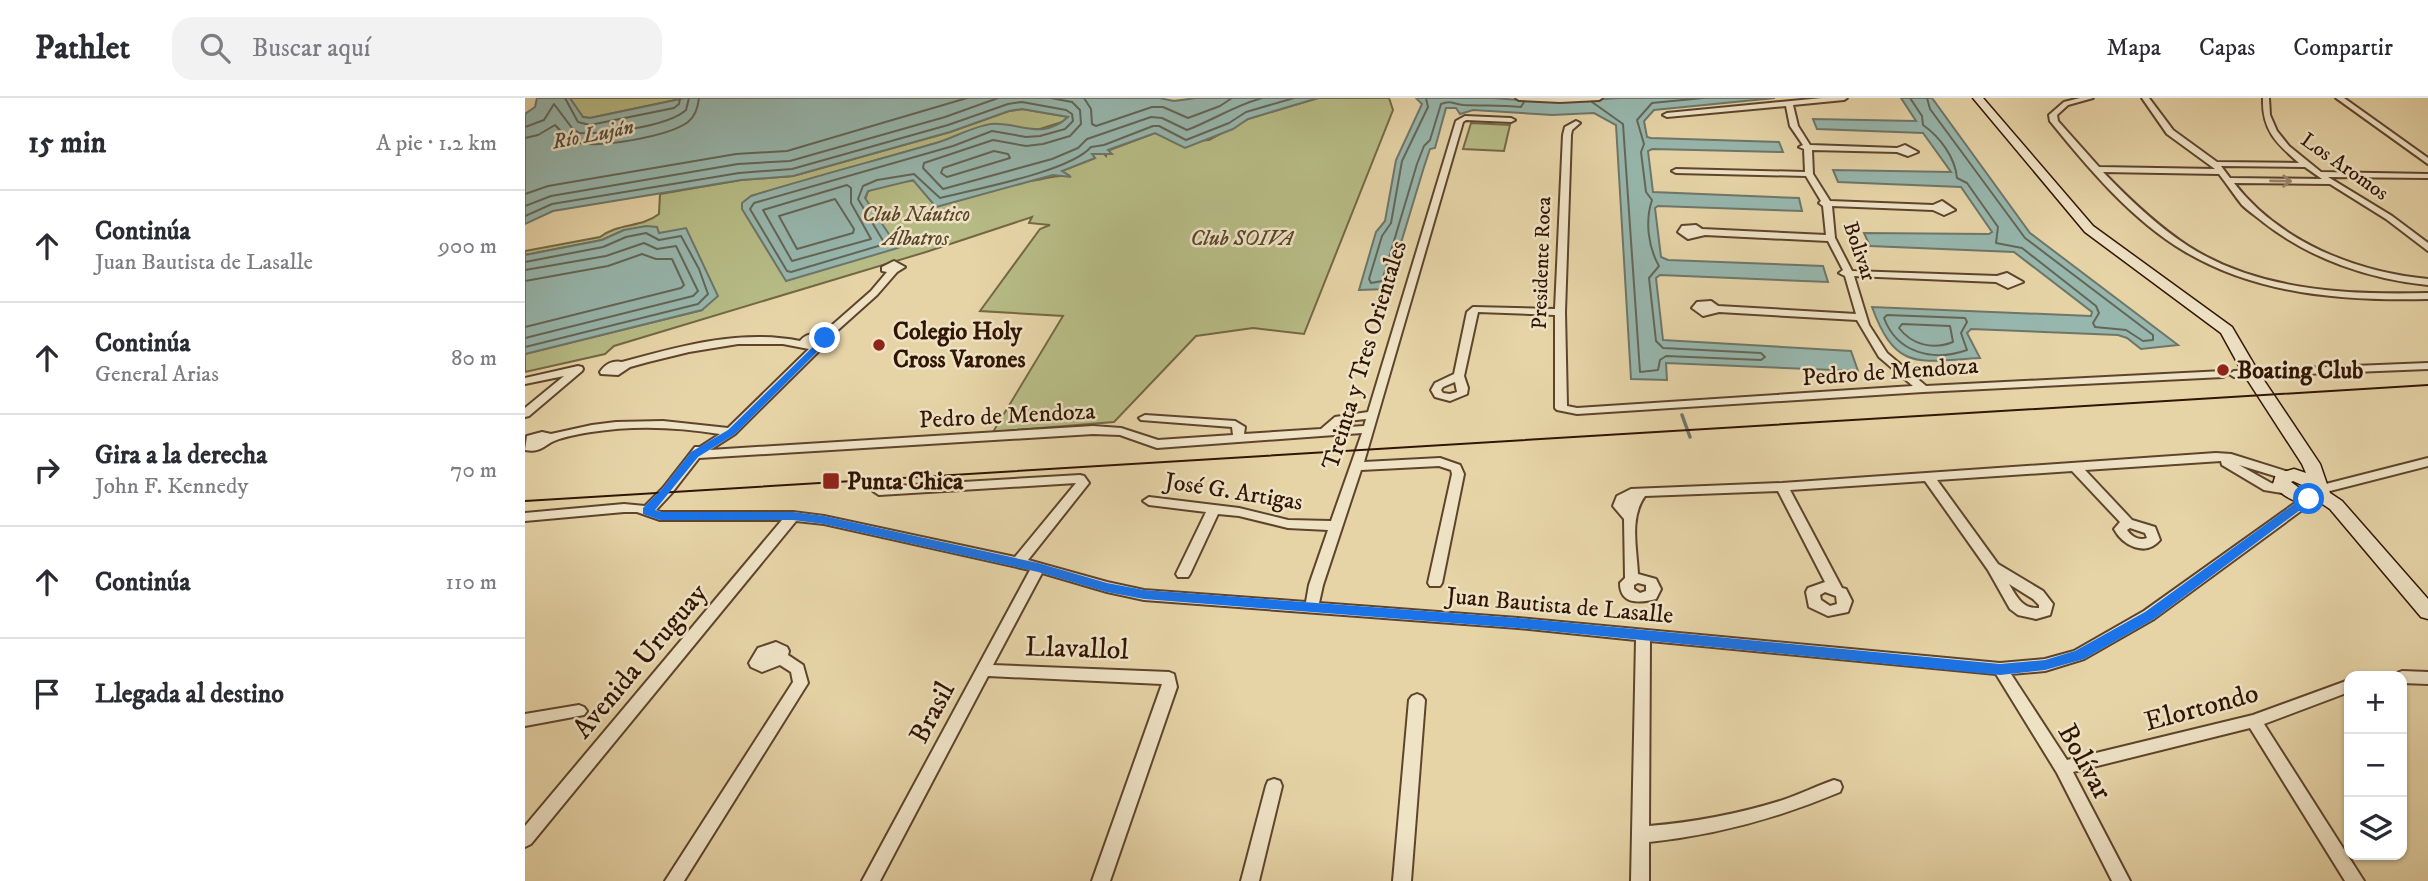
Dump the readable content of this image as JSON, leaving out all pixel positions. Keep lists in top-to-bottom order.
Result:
{
  "streets": {
    "street": [
      "Los Aromos",
      "Bolivar",
      "Presidente Roca",
      "Treinta y Tres Orientales",
      "Pedro de Mendoza",
      "José G. Artigas",
      "Juan Bautista de Lasalle",
      "Llavallol",
      "Avenida Uruguay",
      "Elortondo",
      "Brasil",
      "Bolívar"
    ]
  },
  "crossings": [
    ["Bolivar", "Pedro de Mendoza"],
    ["Presidente Roca", "Pedro de Mendoza"],
    ["Treinta y Tres Orientales", "Pedro de Mendoza"],
    ["Treinta y Tres Orientales", "José G. Artigas"],
    ["Treinta y Tres Orientales", "Juan Bautista de Lasalle"],
    ["Juan Bautista de Lasalle", "Avenida Uruguay"],
    ["Juan Bautista de Lasalle", "Brasil"],
    ["Juan Bautista de Lasalle", "Bolívar"],
    ["Llavallol", "Brasil"],
    ["Elortondo", "Bolívar"]
  ],
  "water": ["Río Luján"],
  "parks": ["Club Náutico Álbatros", "Club SOIVA"],
  "places": {
    "other": ["Colegio Holy Cross Varones", "Boating Club"],
    "transit": ["Punta Chica"]
  },
  "page": {
    "header": "Pathlet",
    "search": "Buscar aquí",
    "nav": ["Mapa", "Capas", "Compartir"],
    "heading": ["15 min", "A pie · 1.2 km"],
    "list": [
      ["Continúa", "Juan Bautista de Lasalle", "900 m"],
      ["Continúa", "General Arias", "80 m"],
      ["Gira a la derecha", "John F. Kennedy", "70 m"],
      ["Continúa", "110 m"],
      "Llegada al destino"
    ],
    "map_buttons": ["+", "−"]
  }
}
